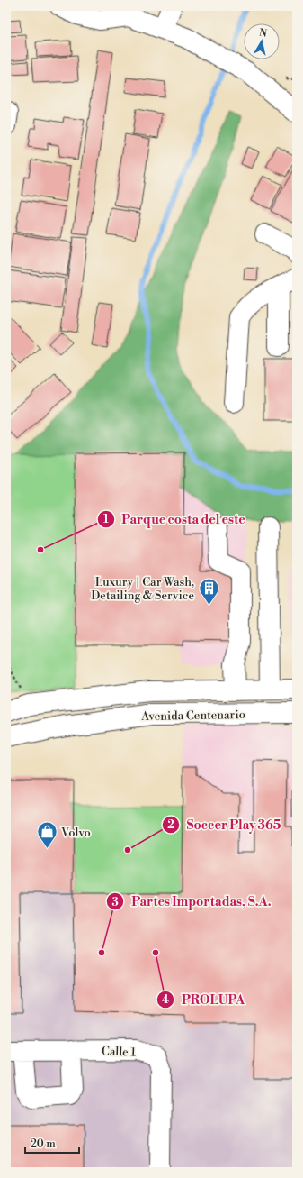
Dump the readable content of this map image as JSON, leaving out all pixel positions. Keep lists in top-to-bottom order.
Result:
{
  "streets": {
    "main road": ["Avenida Centenario", "Calle 1"]
  },
  "places": {
    "other": [
      "Parque costa del este",
      "Soccer Play 365",
      "Partes Importadas, S.A.",
      "PROLUPA"
    ],
    "building": ["Luxury | Car Wash, Detailing & Service"],
    "shop": ["Volvo"]
  },
  "scale_bar": "20 m",
  "north": "top"
}
